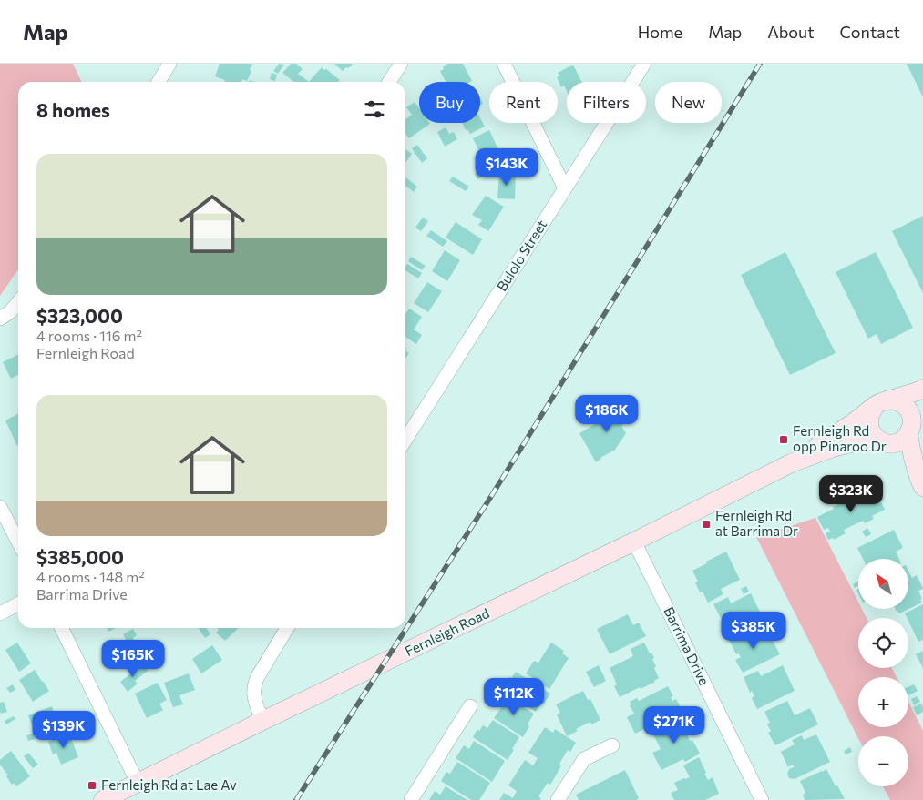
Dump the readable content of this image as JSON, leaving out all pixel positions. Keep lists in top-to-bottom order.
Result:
{
  "streets": {
    "street": ["Bulolo Street", "Fernleigh Road", "Barrima Drive"]
  },
  "crossings": [
    ["Fernleigh Road", "Barrima Drive"]
  ],
  "places": {
    "transit": ["Fernleigh Rd opp Pinaroo Dr", "Fernleigh Rd at Barrima Dr", "Fernleigh Rd at Lae Av"]
  },
  "north": "top left",
  "page": {
    "header": "Map",
    "nav": [
      "Home",
      "Map",
      "About",
      "Contact"
    ],
    "chip": [
      "Buy",
      "Rent",
      "Filters",
      "New"
    ],
    "heading": "8 homes",
    "list": [
      {
        "name": "$323,000",
        "note": "4 rooms · 116 m² · Fernleigh Road"
      },
      {
        "name": "$385,000",
        "note": "4 rooms · 148 m² · Barrima Drive"
      }
    ],
    "price": [
      "$143K",
      "$186K",
      "$323K",
      "$385K",
      "$165K",
      "$112K",
      "$271K",
      "$139K"
    ],
    "map_buttons": ["+", "−"]
  }
}
